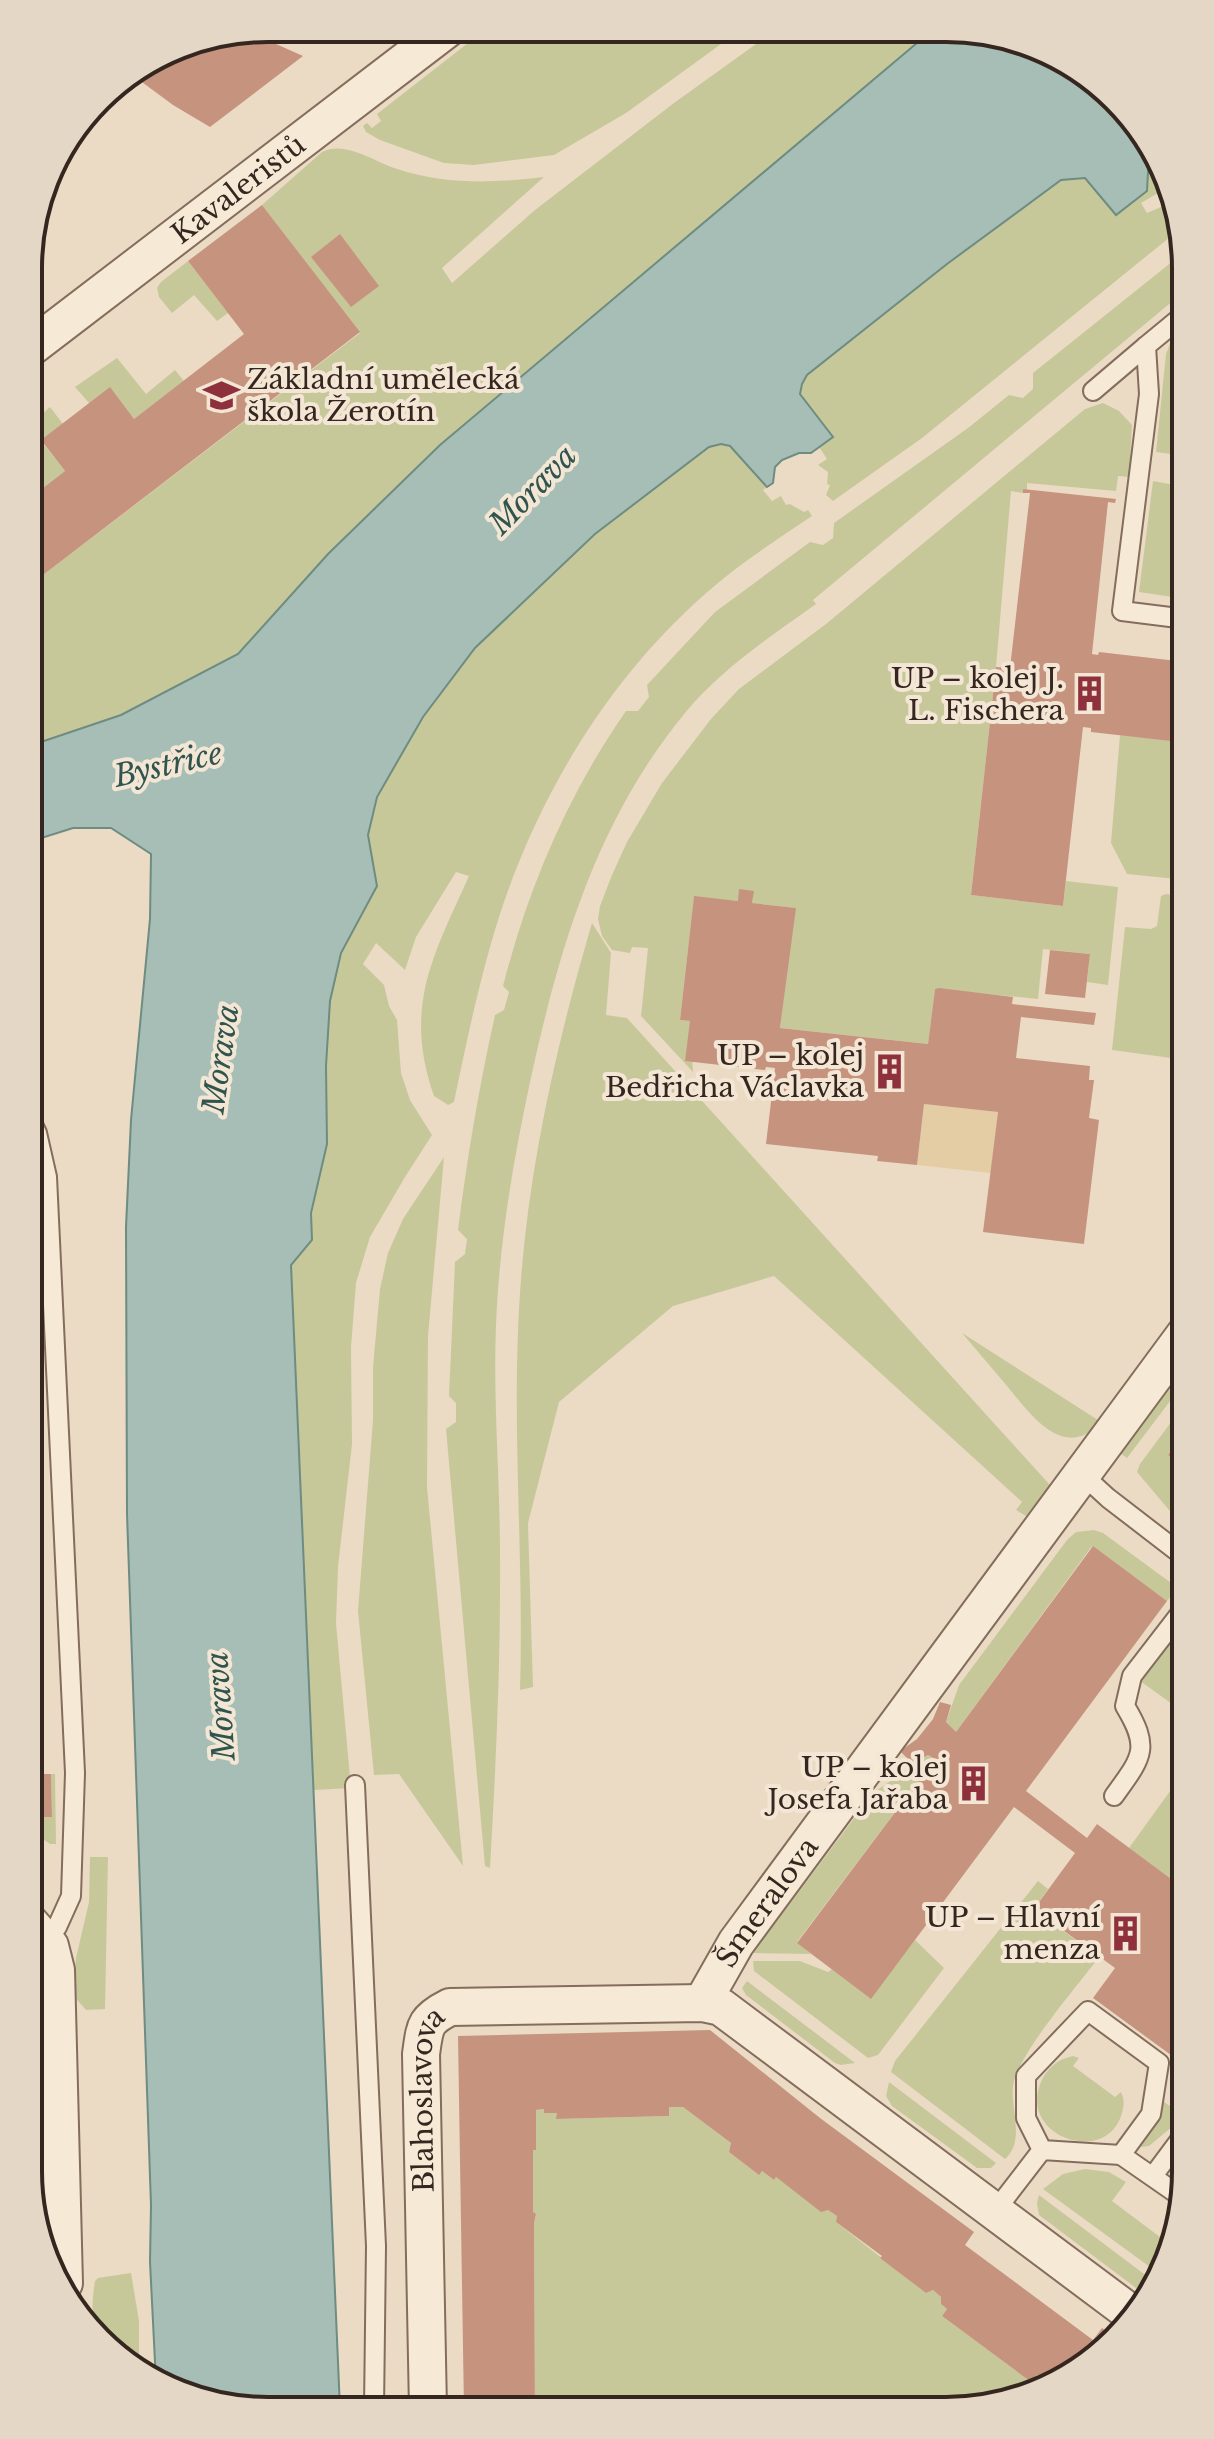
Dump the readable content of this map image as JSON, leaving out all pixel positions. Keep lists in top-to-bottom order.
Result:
{
  "streets": {
    "street": ["Kavaleristů", "Šmeralova", "Blahoslavova"]
  },
  "crossings": [
    ["Šmeralova", "Blahoslavova"]
  ],
  "water": ["Morava", "Bystřice"],
  "places": {
    "school or university": ["Základní umělecká škola Žerotín"],
    "building": [
      "UP – kolej J. L. Fischera",
      "UP – kolej Bedřicha Václavka",
      "UP – kolej Josefa Jařaba",
      "UP – Hlavní menza"
    ]
  }
}
